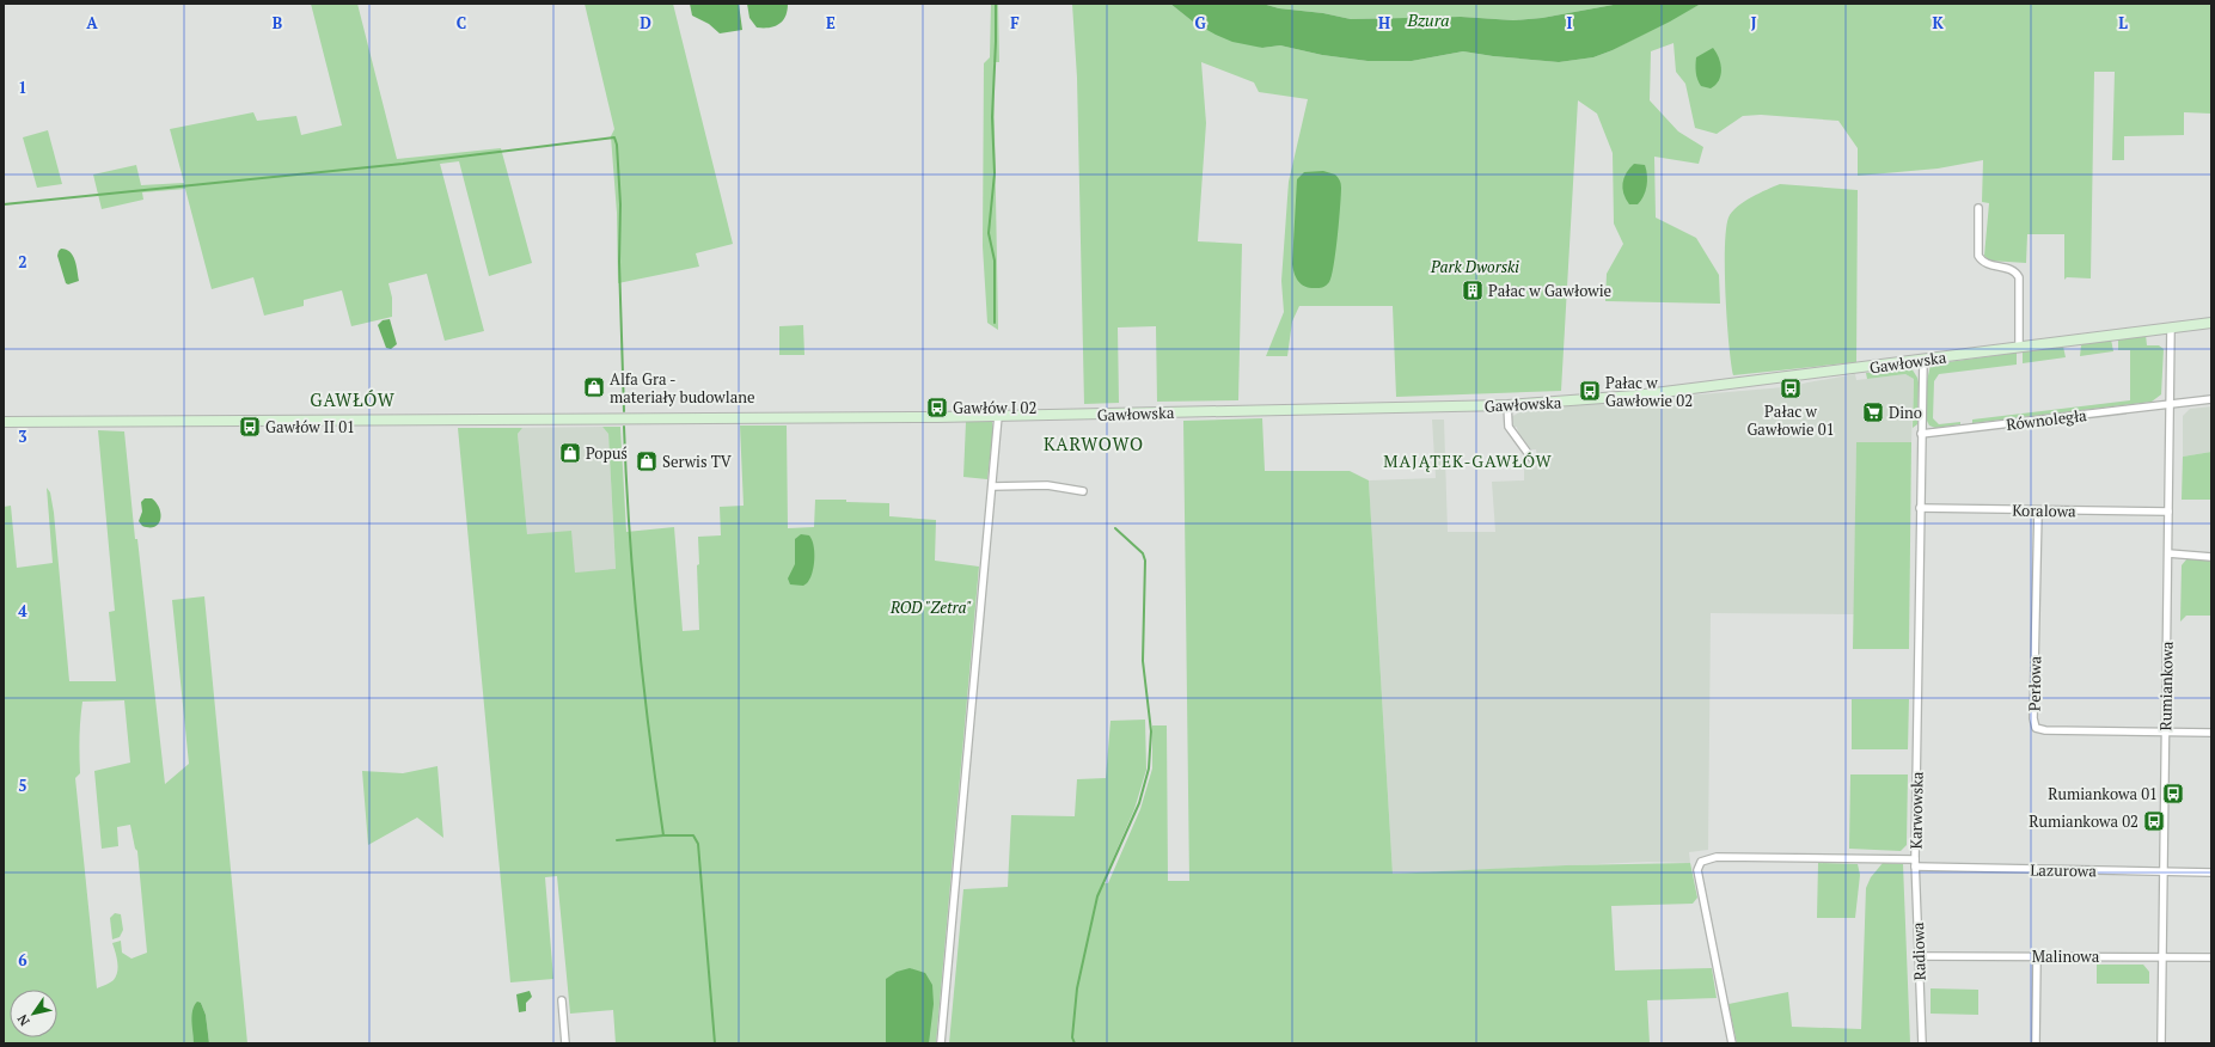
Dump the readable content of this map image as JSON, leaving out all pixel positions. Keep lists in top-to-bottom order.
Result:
{
  "streets": {
    "street": [
      "Gawłowska",
      "Równoległa",
      "Koralowa",
      "Perłowa",
      "Rumiankowa",
      "Karwowska",
      "Lazurowa",
      "Radiowa",
      "Malinowa"
    ]
  },
  "crossings": [
    ["Gawłowska", "Rumiankowa"],
    ["Gawłowska", "Karwowska"],
    ["Równoległa", "Rumiankowa"],
    ["Równoległa", "Karwowska"],
    ["Koralowa", "Perłowa"],
    ["Koralowa", "Rumiankowa"],
    ["Koralowa", "Karwowska"],
    ["Perłowa", "Rumiankowa"],
    ["Rumiankowa", "Lazurowa"],
    ["Rumiankowa", "Malinowa"],
    ["Karwowska", "Lazurowa"],
    ["Karwowska", "Radiowa"],
    ["Lazurowa", "Radiowa"],
    ["Radiowa", "Malinowa"]
  ],
  "districts": ["GAWŁÓW", "KARWOWO", "MAJĄTEK-GAWŁÓW"],
  "water": ["Bzura"],
  "parks": ["Park Dworski", "ROD \"Zetra\""],
  "places": {
    "building": ["Pałac w Gawłowie"],
    "shop": ["Alfa Gra - materiały budowlane", "Popuś", "Serwis TV"],
    "bus stop": [
      "Pałac w Gawłowie 01",
      "Pałac w Gawłowie 02",
      "Gawłów I 02",
      "Gawłów II 01",
      "Rumiankowa 01",
      "Rumiankowa 02"
    ],
    "supermarket": ["Dino"]
  },
  "north": "bottom left",
  "grid": {
    "columns": [
      "A",
      "B",
      "C",
      "D",
      "E",
      "F",
      "G",
      "H",
      "I",
      "J",
      "K",
      "L"
    ],
    "rows": [
      "1",
      "2",
      "3",
      "4",
      "5",
      "6"
    ]
  }
}
